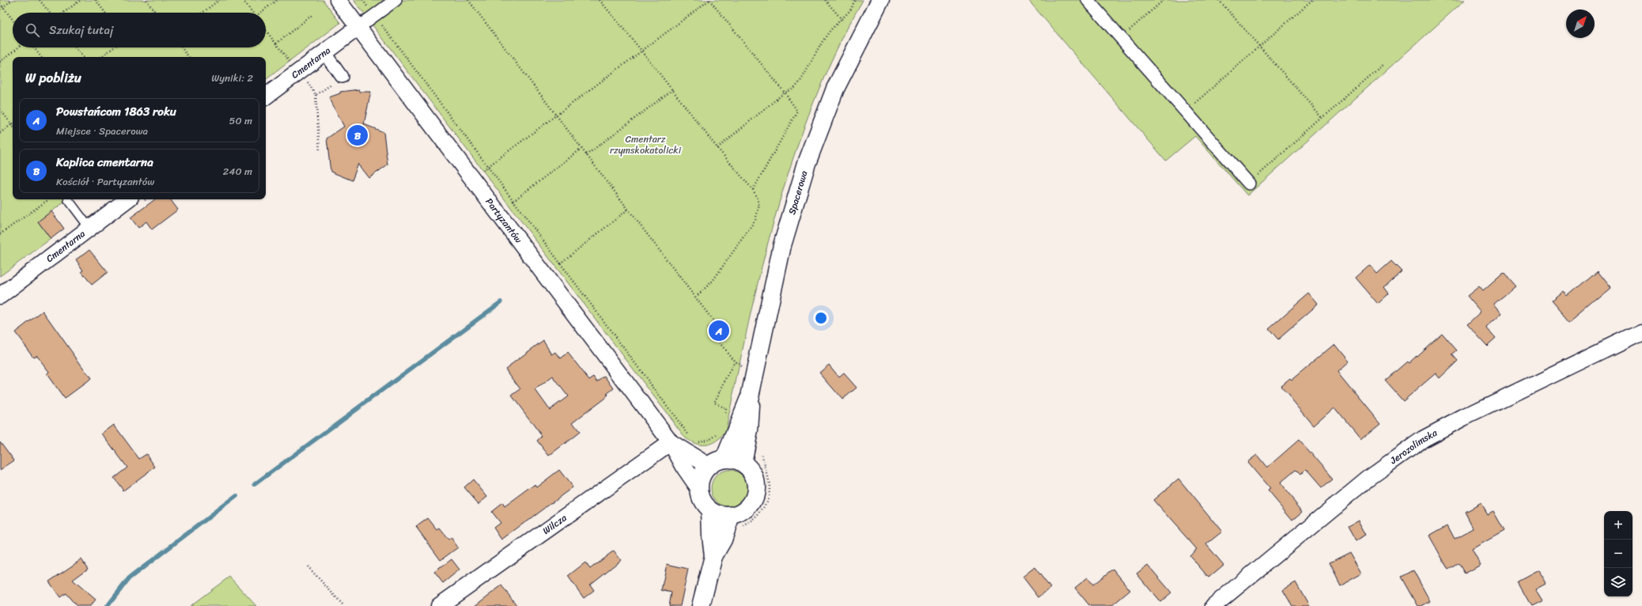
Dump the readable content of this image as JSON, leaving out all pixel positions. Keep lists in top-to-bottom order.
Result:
{
  "streets": {
    "street": [
      "Cmentarna",
      "Spacerowa",
      "Partyzantów",
      "Jerozolimska",
      "Wilcza"
    ]
  },
  "crossings": [
    ["Cmentarna", "Partyzantów"],
    ["Spacerowa", "Partyzantów"],
    ["Partyzantów", "Wilcza"]
  ],
  "parks": ["Cmentarz rzymskokatolicki"],
  "north": "top right",
  "page": {
    "search": "Szukaj tutaj",
    "heading": ["W pobliżu", "Wyniki: 2"],
    "list": [
      {
        "mark": "A",
        "name": "Powstańcom 1863 roku",
        "note": "Miejsce · Spacerowa",
        "value": "50 m"
      },
      {
        "mark": "B",
        "name": "Kaplica cmentarna",
        "note": "Kościół · Partyzantów",
        "value": "240 m"
      }
    ],
    "pins": ["B", "A"],
    "map_buttons": ["+", "−"]
  }
}
